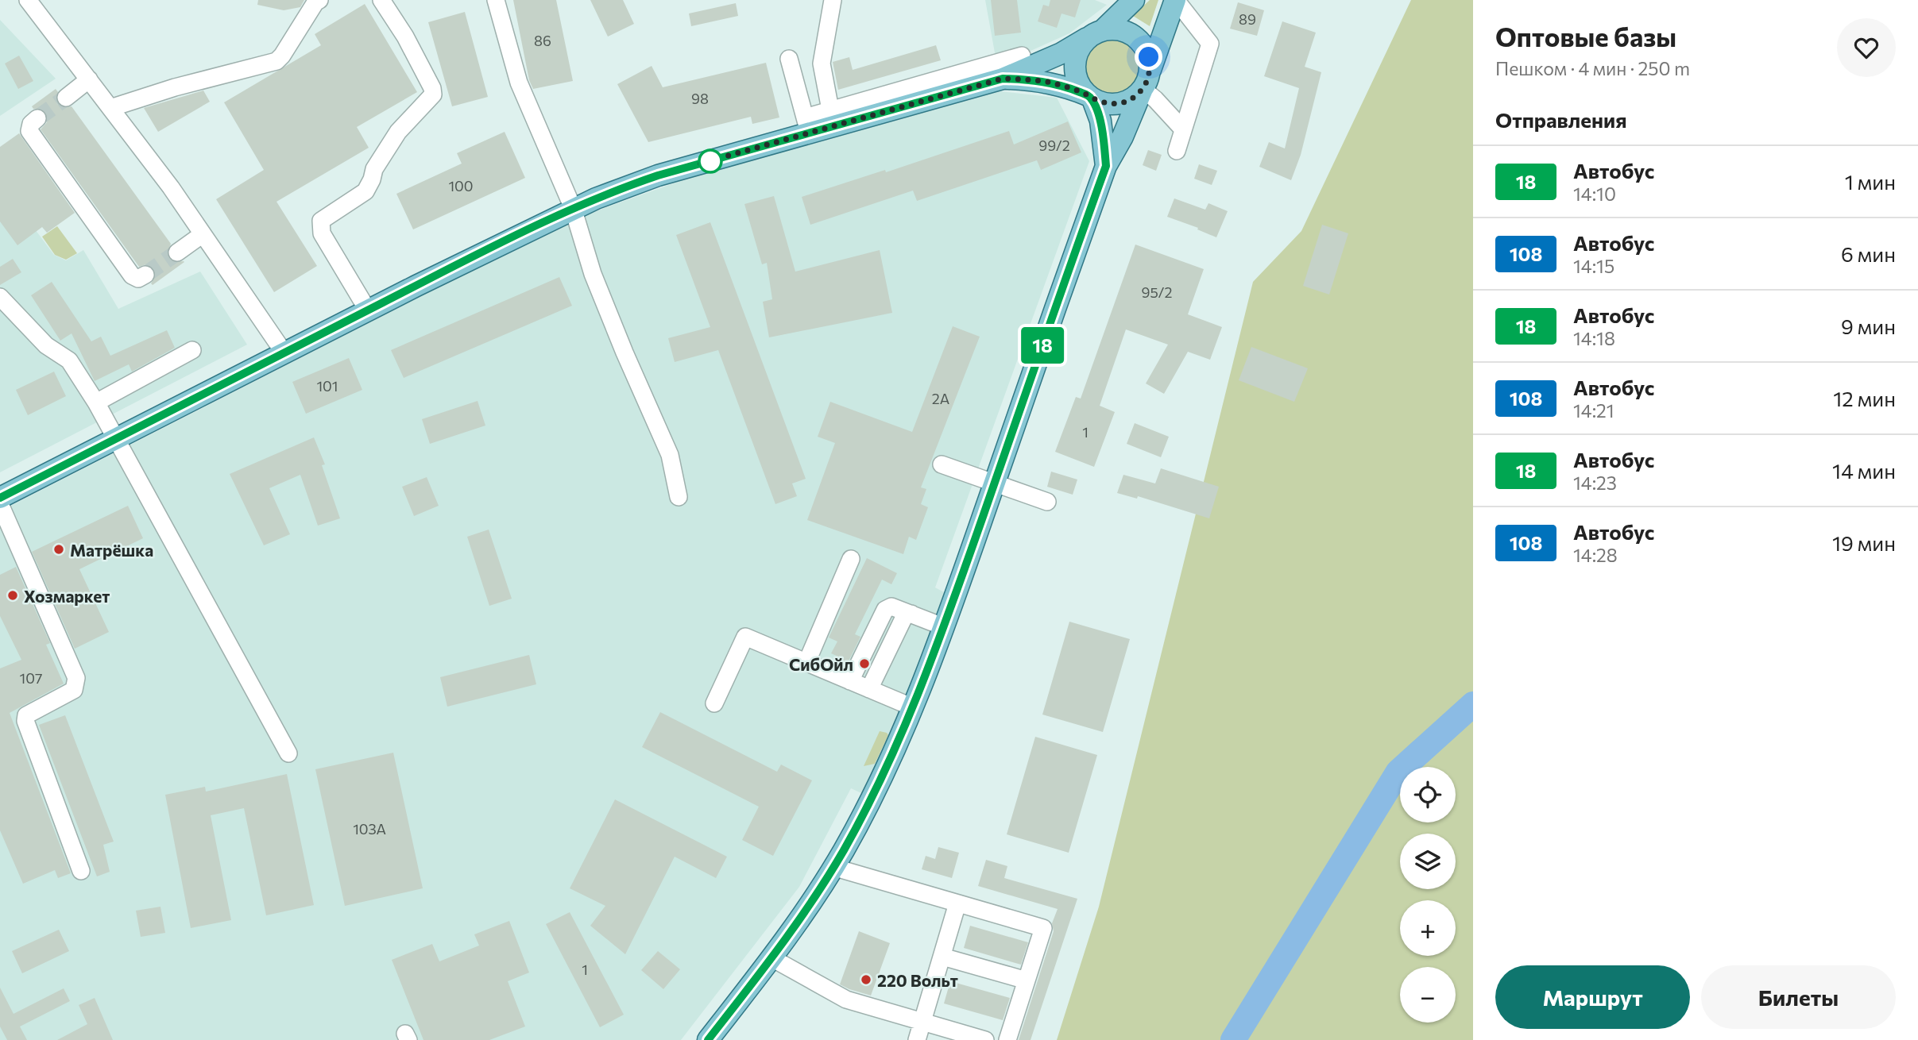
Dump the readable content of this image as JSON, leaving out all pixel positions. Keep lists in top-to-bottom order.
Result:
{
  "places": [
    "Матрёшка",
    "Хозмаркет",
    "СибОйл",
    "220 Вольт"
  ],
  "lines": ["bus line 18"],
  "house_numbers": [
    "89",
    "86",
    "98",
    "99/2",
    "100",
    "95/2",
    "101",
    "2А",
    "1",
    "107",
    "103А",
    "1"
  ],
  "page": {
    "on_map": "18",
    "heading": [
      ["Оптовые базы", "Пешком · 4 мин · 250 m"],
      "Отправления"
    ],
    "list": [
      {
        "mark": "18",
        "name": "Автобус",
        "note": "14:10",
        "value": "1 мин"
      },
      {
        "mark": "108",
        "name": "Автобус",
        "note": "14:15",
        "value": "6 мин"
      },
      {
        "mark": "18",
        "name": "Автобус",
        "note": "14:18",
        "value": "9 мин"
      },
      {
        "mark": "108",
        "name": "Автобус",
        "note": "14:21",
        "value": "12 мин"
      },
      {
        "mark": "18",
        "name": "Автобус",
        "note": "14:23",
        "value": "14 мин"
      },
      {
        "mark": "108",
        "name": "Автобус",
        "note": "14:28",
        "value": "19 мин"
      }
    ],
    "map_buttons": ["+", "−"],
    "buttons": ["Маршрут", "Билеты"]
  }
}
